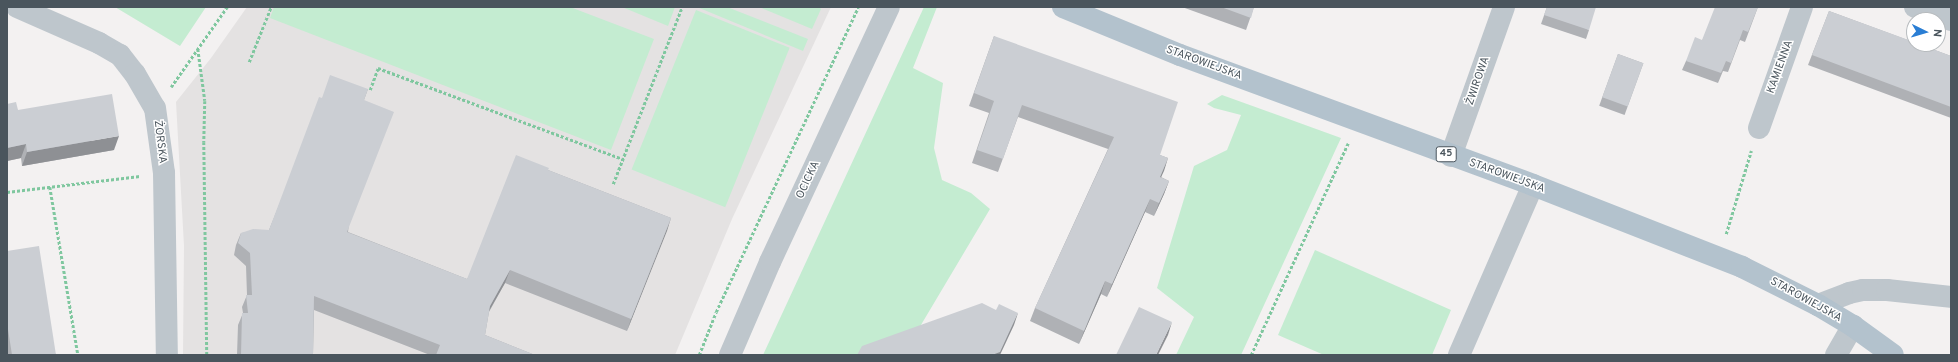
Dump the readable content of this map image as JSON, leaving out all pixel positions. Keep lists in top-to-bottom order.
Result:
{
  "streets": {
    "main road": ["STAROWIEJSKA", "45"],
    "street": [
      "KAMIENNA",
      "ŻWIROWA",
      "ŻORSKA",
      "OCICKA"
    ]
  },
  "crossings": [
    ["STAROWIEJSKA", "ŻWIROWA"]
  ],
  "north": "right"
}
